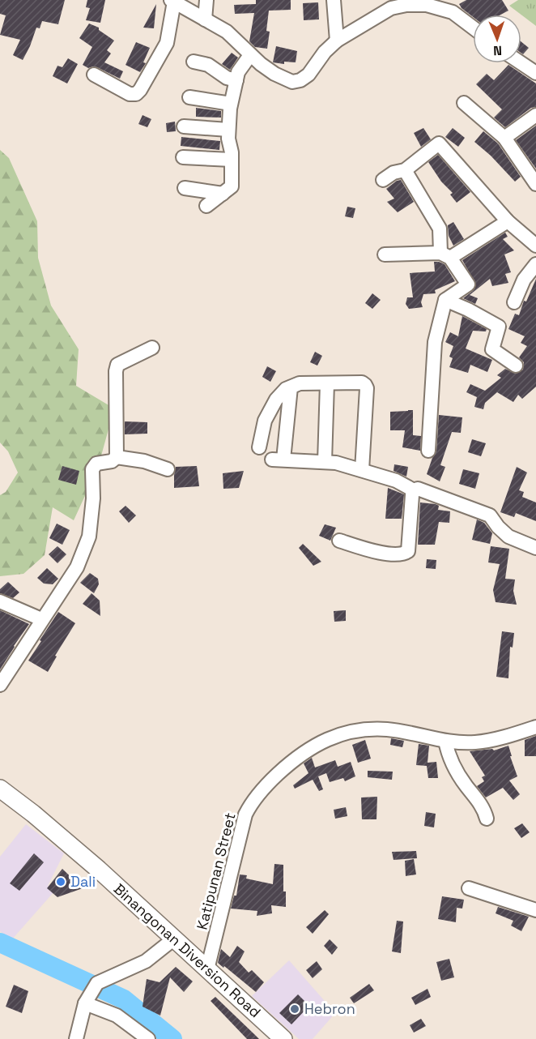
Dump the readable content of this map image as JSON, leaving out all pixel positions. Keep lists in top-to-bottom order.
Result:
{
  "streets": {
    "main road": ["Binangonan Diversion Road"],
    "street": ["Katipunan Street"]
  },
  "crossings": [
    ["Katipunan Street", "Binangonan Diversion Road"]
  ],
  "places": ["Dali", "Hebron"],
  "north": "bottom"
}
